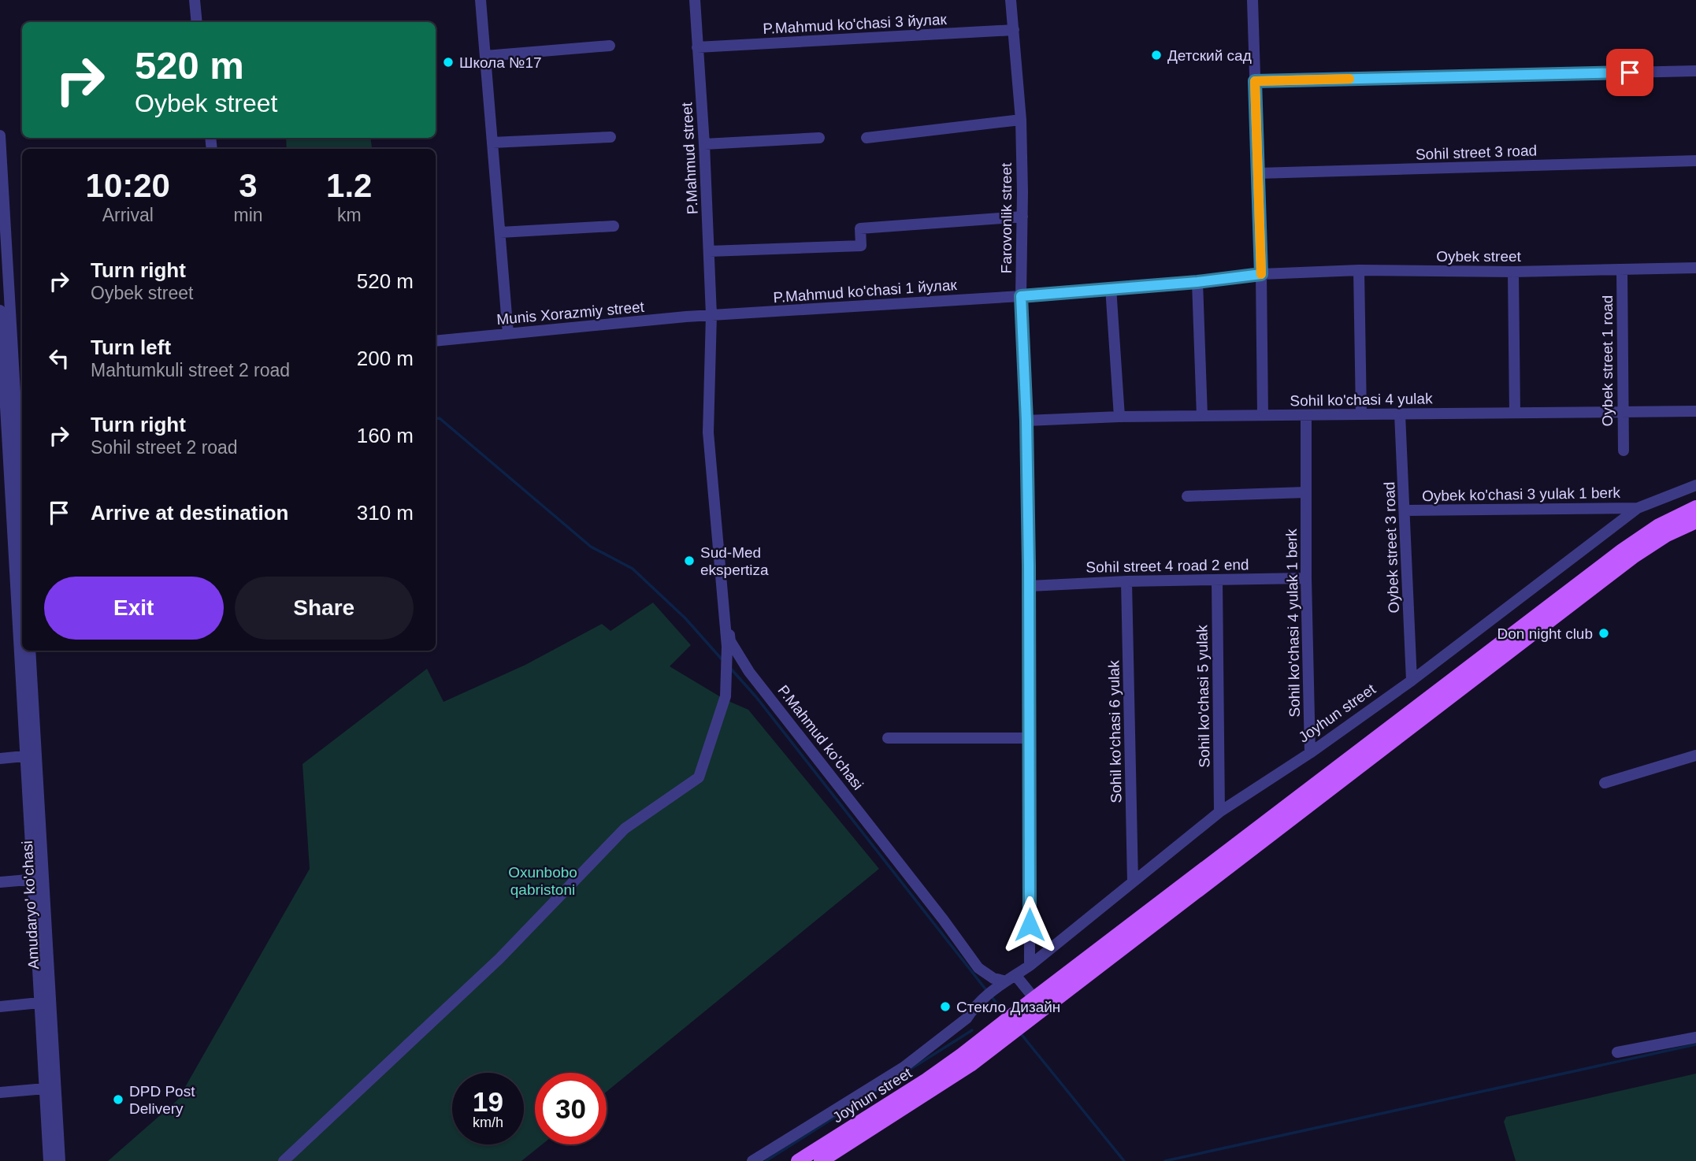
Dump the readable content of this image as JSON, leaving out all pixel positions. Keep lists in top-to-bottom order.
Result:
{
  "streets": {
    "main road": ["Joyhun street"],
    "street": [
      "P.Mahmud ko'chasi 3 йулак",
      "Sohil street 3 road",
      "P.Mahmud street",
      "Farovonlik street",
      "Oybek street",
      "P.Mahmud ko'chasi 1 йулак",
      "Munis Xorazmiy street",
      "Oybek street 1 road",
      "Sohil ko'chasi 4 yulak",
      "Oybek ko'chasi 3 yulak 1 berk",
      "Oybek street 3 road",
      "Sohil street 4 road 2 end",
      "Sohil ko'chasi 4 yulak 1 berk",
      "Sohil ko'chasi 5 yulak",
      "Sohil ko'chasi 6 yulak",
      "P.Mahmud ko'chasi",
      "Amudaryo' ko'chasi"
    ]
  },
  "crossings": [
    ["P.Mahmud ko'chasi 3 йулак", "P.Mahmud street"],
    ["P.Mahmud ko'chasi 3 йулак", "Farovonlik street"],
    ["P.Mahmud street", "P.Mahmud ko'chasi 1 йулак"],
    ["P.Mahmud street", "Munis Xorazmiy street"],
    ["P.Mahmud street", "P.Mahmud ko'chasi"],
    ["Farovonlik street", "Oybek street"],
    ["Farovonlik street", "P.Mahmud ko'chasi 1 йулак"],
    ["Farovonlik street", "Sohil ko'chasi 4 yulak"],
    ["Farovonlik street", "Sohil street 4 road 2 end"],
    ["Farovonlik street", "Joyhun street"],
    ["Oybek street", "P.Mahmud ko'chasi 1 йулак"],
    ["Oybek street", "Oybek street 1 road"],
    ["P.Mahmud ko'chasi 1 йулак", "Munis Xorazmiy street"],
    ["P.Mahmud ko'chasi 1 йулак", "P.Mahmud ko'chasi"],
    ["Munis Xorazmiy street", "P.Mahmud ko'chasi"],
    ["Oybek street 1 road", "Sohil ko'chasi 4 yulak"],
    ["Sohil ko'chasi 4 yulak", "Oybek street 3 road"],
    ["Sohil ko'chasi 4 yulak", "Sohil ko'chasi 4 yulak 1 berk"],
    ["Oybek ko'chasi 3 yulak 1 berk", "Oybek street 3 road"],
    ["Oybek ko'chasi 3 yulak 1 berk", "Joyhun street"],
    ["Oybek street 3 road", "Joyhun street"],
    ["Sohil street 4 road 2 end", "Sohil ko'chasi 4 yulak 1 berk"],
    ["Sohil street 4 road 2 end", "Sohil ko'chasi 5 yulak"],
    ["Sohil street 4 road 2 end", "Sohil ko'chasi 6 yulak"],
    ["Sohil ko'chasi 4 yulak 1 berk", "Joyhun street"],
    ["Sohil ko'chasi 5 yulak", "Joyhun street"],
    ["Joyhun street", "Sohil ko'chasi 6 yulak"],
    ["Joyhun street", "P.Mahmud ko'chasi"]
  ],
  "parks": ["Oxunbobo qabristoni"],
  "places": [
    "Детский сад",
    "Школа №17",
    "Sud-Med ekspertiza",
    "Don night club",
    "Стекло Дизайн",
    "DPD Post Delivery"
  ],
  "page": {
    "turn": ["520 m", "Oybek street"],
    "eta": [
      "10:20",
      "Arrival",
      "3",
      "min",
      "1.2",
      "km"
    ],
    "list": [
      {
        "name": "Turn right",
        "note": "Oybek street",
        "value": "520 m"
      },
      {
        "name": "Turn left",
        "note": "Mahtumkuli street 2 road",
        "value": "200 m"
      },
      {
        "name": "Turn right",
        "note": "Sohil street 2 road",
        "value": "160 m"
      },
      {
        "name": "Arrive at destination",
        "value": "310 m"
      }
    ],
    "buttons": ["Exit", "Share"],
    "speed": "19 km/h",
    "limit": "30"
  }
}
